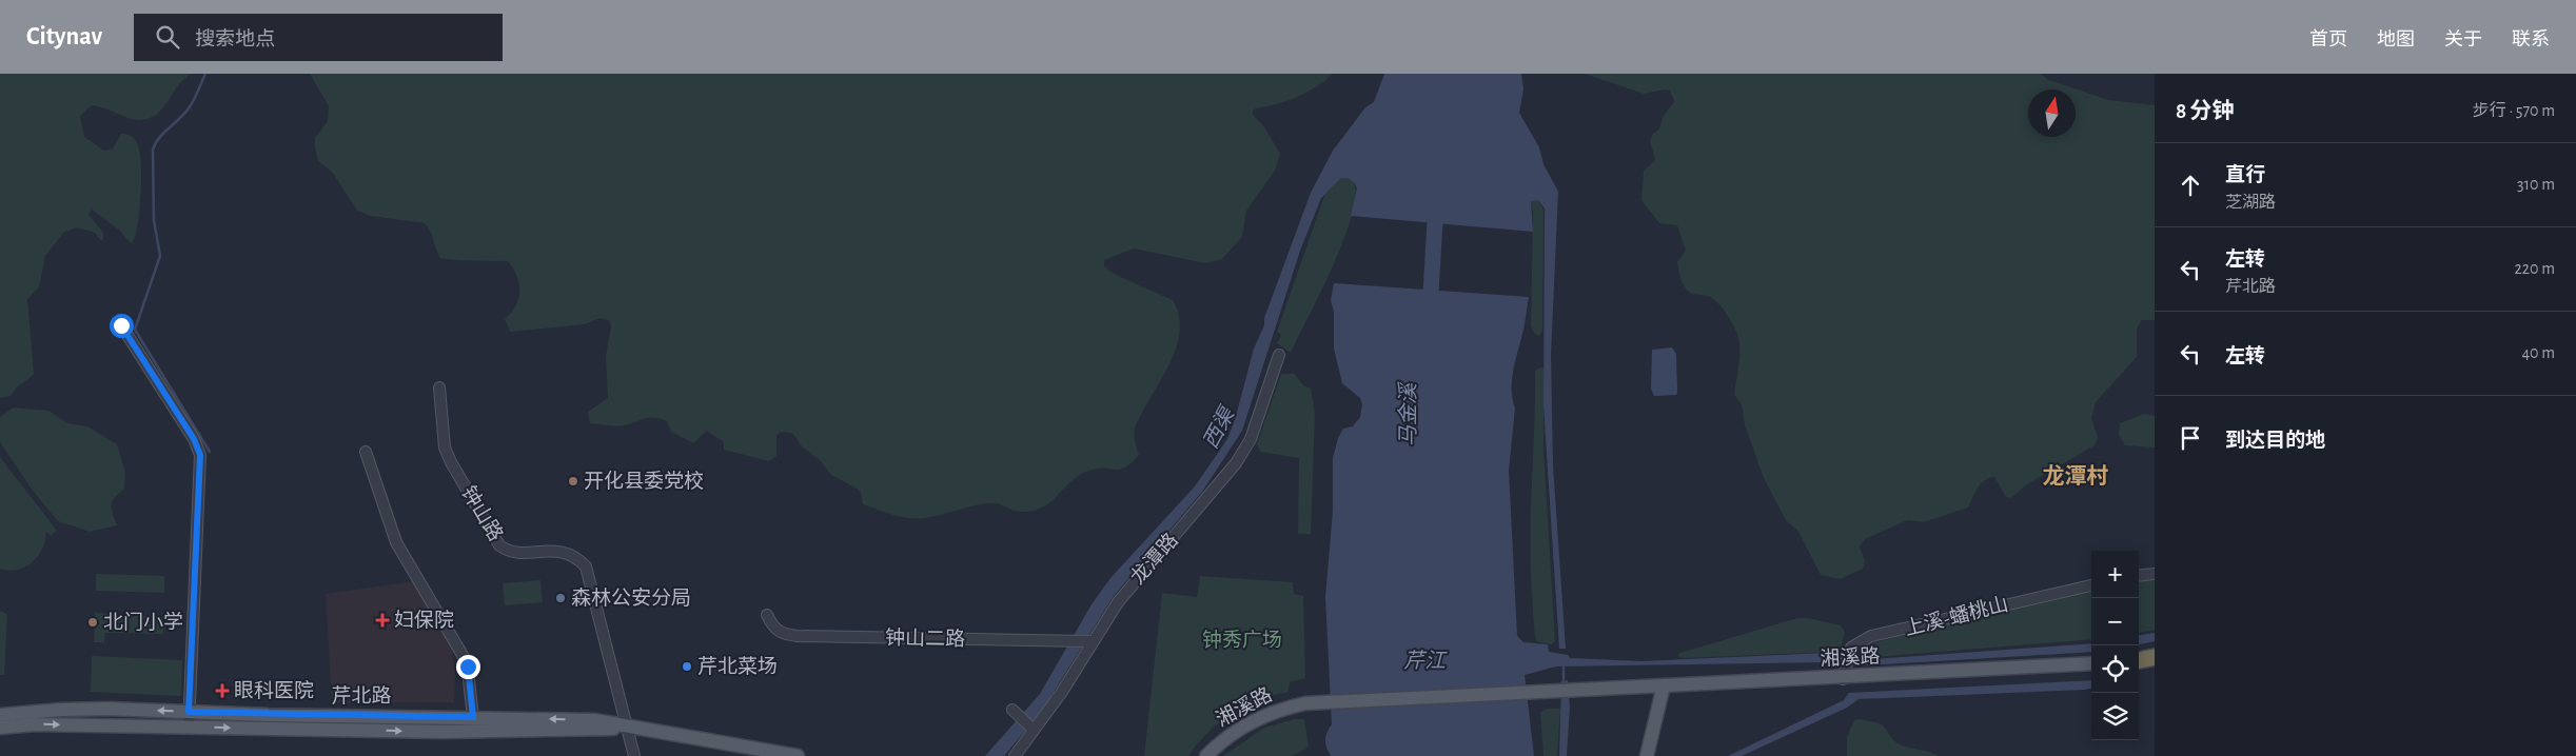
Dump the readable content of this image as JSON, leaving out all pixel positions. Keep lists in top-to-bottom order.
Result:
{
  "streets": {
    "main road": ["湘溪路", "芹北路"],
    "street": [
      "钟山路",
      "龙潭路",
      "上溪-蟠桃山",
      "钟山二路"
    ]
  },
  "crossings": [
    ["钟山路", "芹北路"],
    ["龙潭路", "钟山二路"],
    ["上溪-蟠桃山", "湘溪路"]
  ],
  "districts": ["龙潭村"],
  "water": ["马金溪", "西渠", "芹江"],
  "parks": ["钟秀广场"],
  "places": {
    "other": [
      "开化县委党校",
      "森林公安分局",
      "北门小学",
      "芹北菜场"
    ],
    "health": ["妇保院", "眼科医院"]
  },
  "north": "top",
  "page": {
    "header": "Citynav",
    "search": "搜索地点",
    "nav": [
      "首页",
      "地图",
      "关于",
      "联系"
    ],
    "heading": ["8 分钟", "步行 · 570 m"],
    "list": [
      ["直行", "芝湖路", "310 m"],
      ["左转", "芹北路", "220 m"],
      ["左转", "40 m"],
      "到达目的地"
    ],
    "map_buttons": ["+", "−"]
  }
}
